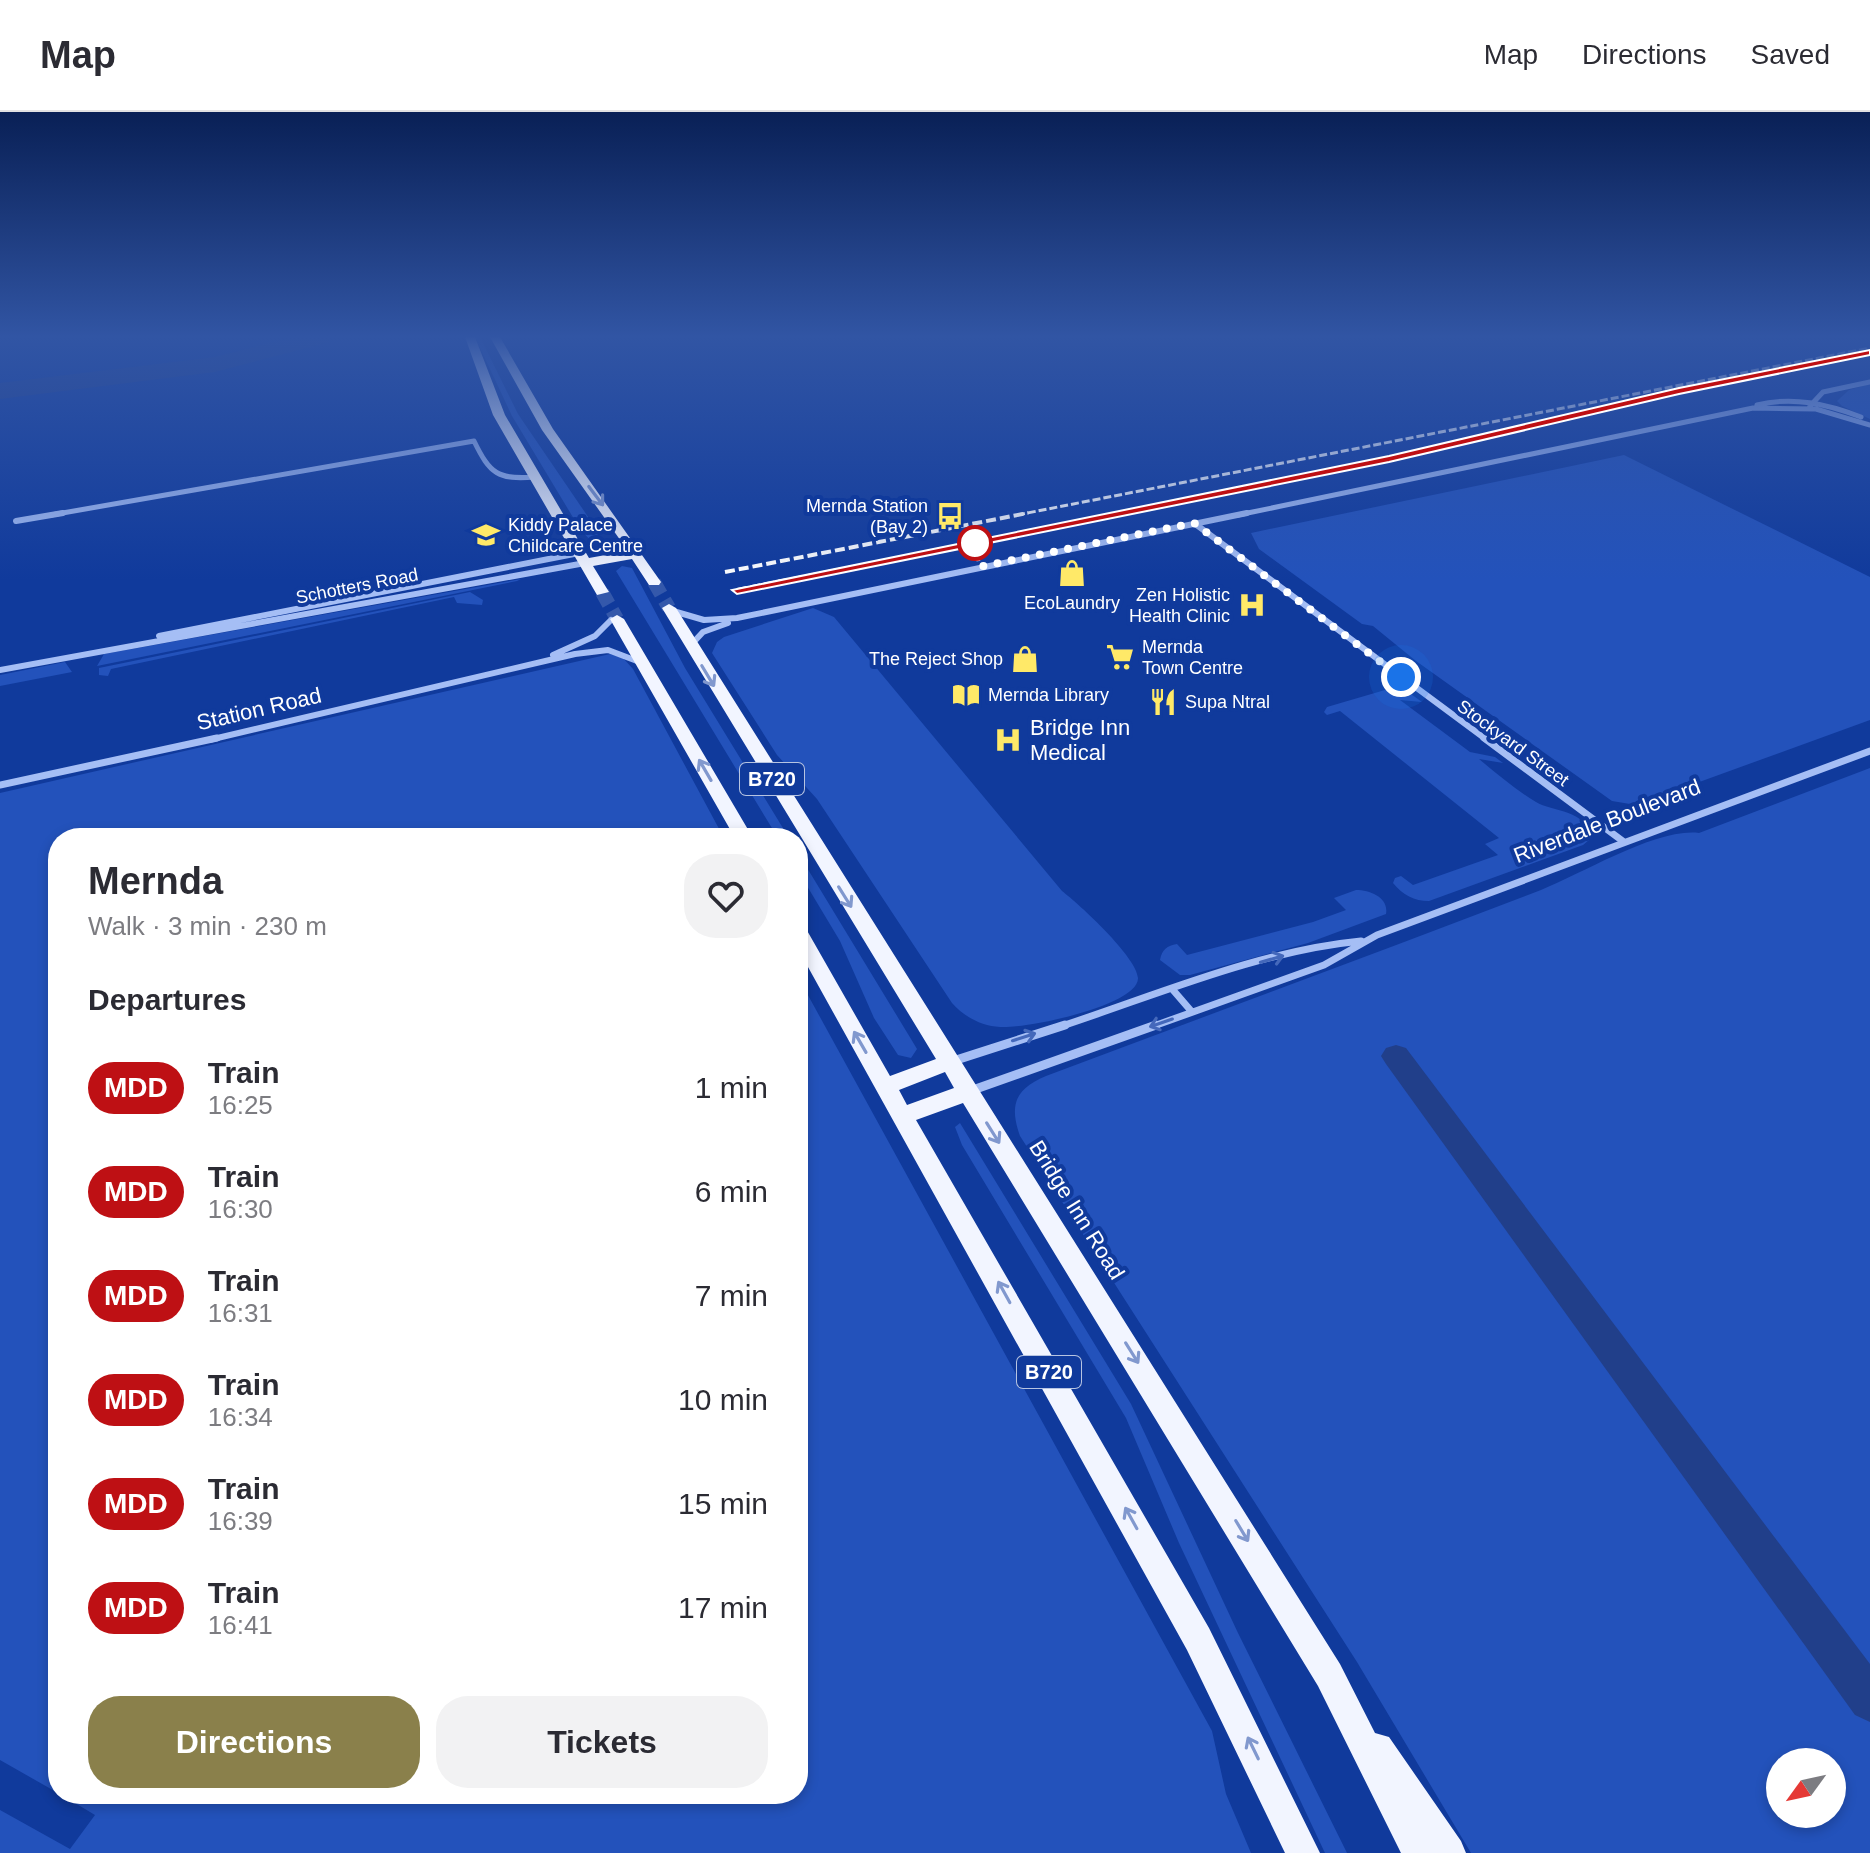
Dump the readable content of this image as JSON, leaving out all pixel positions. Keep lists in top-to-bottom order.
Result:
{
  "streets": {
    "main road": [
      "Schotters Road",
      "B720",
      "Riverdale Boulevard",
      "Bridge Inn Road"
    ],
    "street": ["Station Road", "Stockyard Street"]
  },
  "crossings": [
    ["Station Road", "B720"],
    ["Stockyard Street", "Riverdale Boulevard"],
    ["B720", "Riverdale Boulevard"],
    ["Riverdale Boulevard", "Bridge Inn Road"]
  ],
  "places": {
    "bus stop": ["Mernda Station (Bay 2)"],
    "school or university": ["Kiddy Palace Childcare Centre"],
    "shop": ["EcoLaundry", "The Reject Shop"],
    "hospital": ["Zen Holistic Health Clinic", "Bridge Inn Medical"],
    "supermarket": ["Mernda Town Centre"],
    "library": ["Mernda Library"],
    "restaurant": ["Supa Ntral"]
  },
  "north": "bottom left",
  "page": {
    "header": "Map",
    "nav": ["Map", "Directions", "Saved"],
    "heading": [
      ["Mernda", "Walk · 3 min · 230 m"],
      "Departures"
    ],
    "list": [
      {
        "mark": "MDD",
        "name": "Train",
        "note": "16:25",
        "value": "1 min"
      },
      {
        "mark": "MDD",
        "name": "Train",
        "note": "16:30",
        "value": "6 min"
      },
      {
        "mark": "MDD",
        "name": "Train",
        "note": "16:31",
        "value": "7 min"
      },
      {
        "mark": "MDD",
        "name": "Train",
        "note": "16:34",
        "value": "10 min"
      },
      {
        "mark": "MDD",
        "name": "Train",
        "note": "16:39",
        "value": "15 min"
      },
      {
        "mark": "MDD",
        "name": "Train",
        "note": "16:41",
        "value": "17 min"
      }
    ],
    "buttons": ["Directions", "Tickets"]
  }
}
